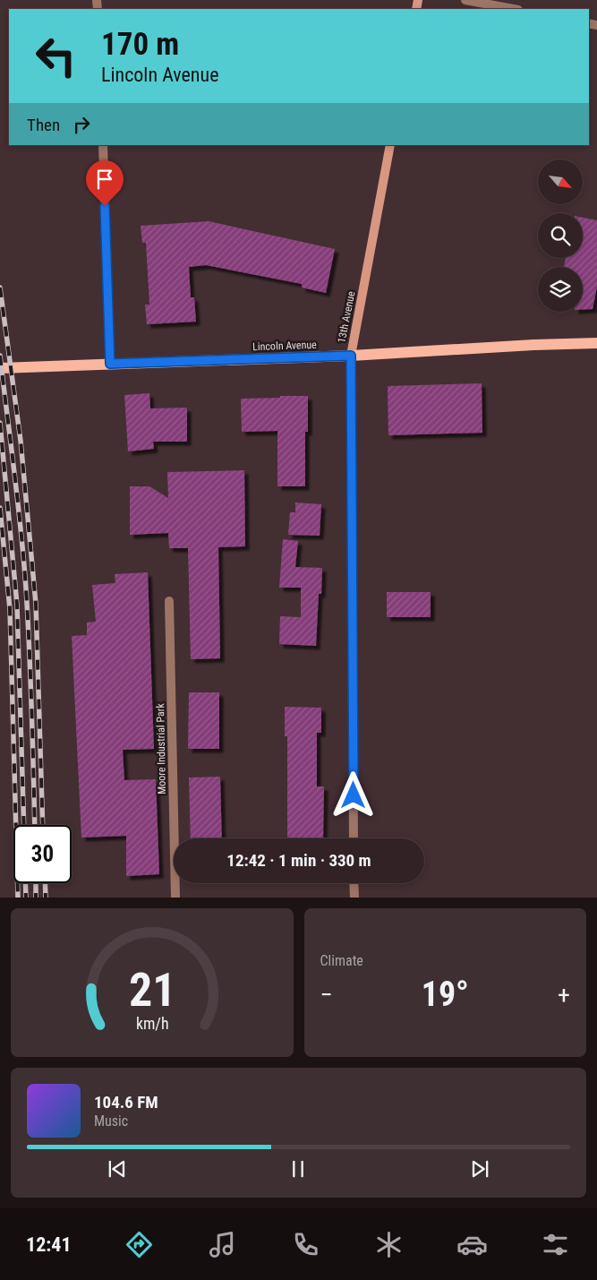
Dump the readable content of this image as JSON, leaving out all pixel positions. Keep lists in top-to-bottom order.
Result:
{
  "streets": {
    "main road": ["Lincoln Avenue"],
    "street": ["13th Avenue", "Moore Industrial Park"]
  },
  "crossings": [
    ["13th Avenue", "Lincoln Avenue"]
  ],
  "north": "bottom right",
  "page": {
    "turn": ["170 m", "Lincoln Avenue"],
    "then": "Then",
    "limit": "30",
    "trip": "12:42 · 1 min · 330 m",
    "tile": "Climate",
    "heat": ["−", "19°", "+"],
    "song": ["104.6 FM", "Music"],
    "tabs": "12:41",
    "gauge": ["21", "km/h"]
  }
}
